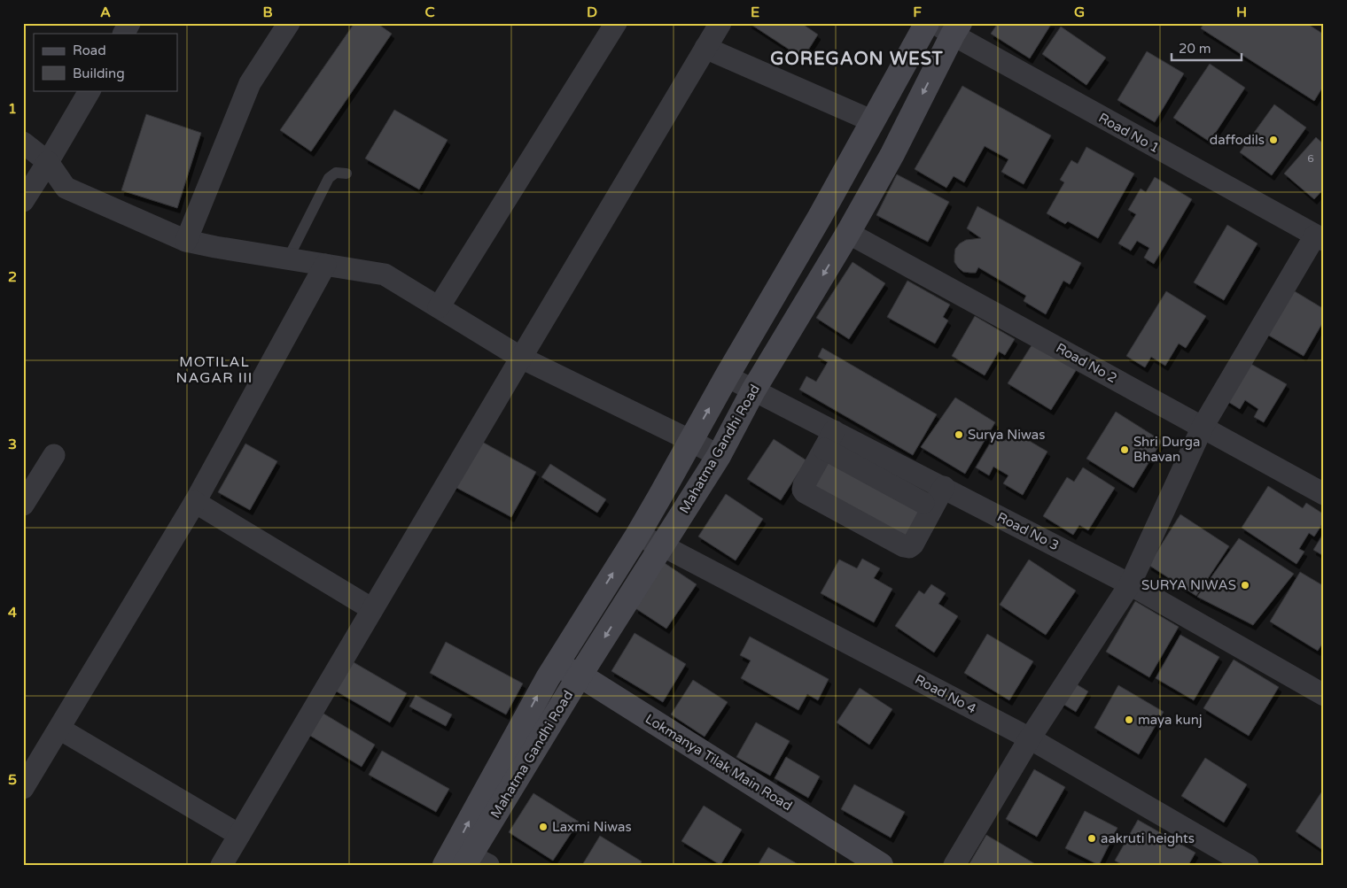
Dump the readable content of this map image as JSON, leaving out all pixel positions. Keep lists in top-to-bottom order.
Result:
{
  "streets": {
    "main road": ["Mahatma Gandhi Road", "Lokmanya Tilak Main Road"],
    "street": [
      "Road No 1",
      "Road No 2",
      "Road No 3",
      "Road No 4"
    ]
  },
  "crossings": [
    ["Road No 1", "Mahatma Gandhi Road"],
    ["Road No 2", "Mahatma Gandhi Road"],
    ["Mahatma Gandhi Road", "Road No 3"],
    ["Mahatma Gandhi Road", "Road No 4"],
    ["Mahatma Gandhi Road", "Lokmanya Tilak Main Road"]
  ],
  "districts": ["GOREGAON WEST", "MOTILAL NAGAR III"],
  "places": [
    "daffodils",
    "Surya Niwas",
    "Shri Durga Bhavan",
    "SURYA NIWAS",
    "maya kunj",
    "Laxmi Niwas",
    "aakruti heights"
  ],
  "house_numbers": ["6"],
  "legend": ["Road", "Building"],
  "scale_bar": "20 m",
  "grid": {
    "columns": [
      "A",
      "B",
      "C",
      "D",
      "E",
      "F",
      "G",
      "H"
    ],
    "rows": [
      "1",
      "2",
      "3",
      "4",
      "5"
    ]
  }
}
